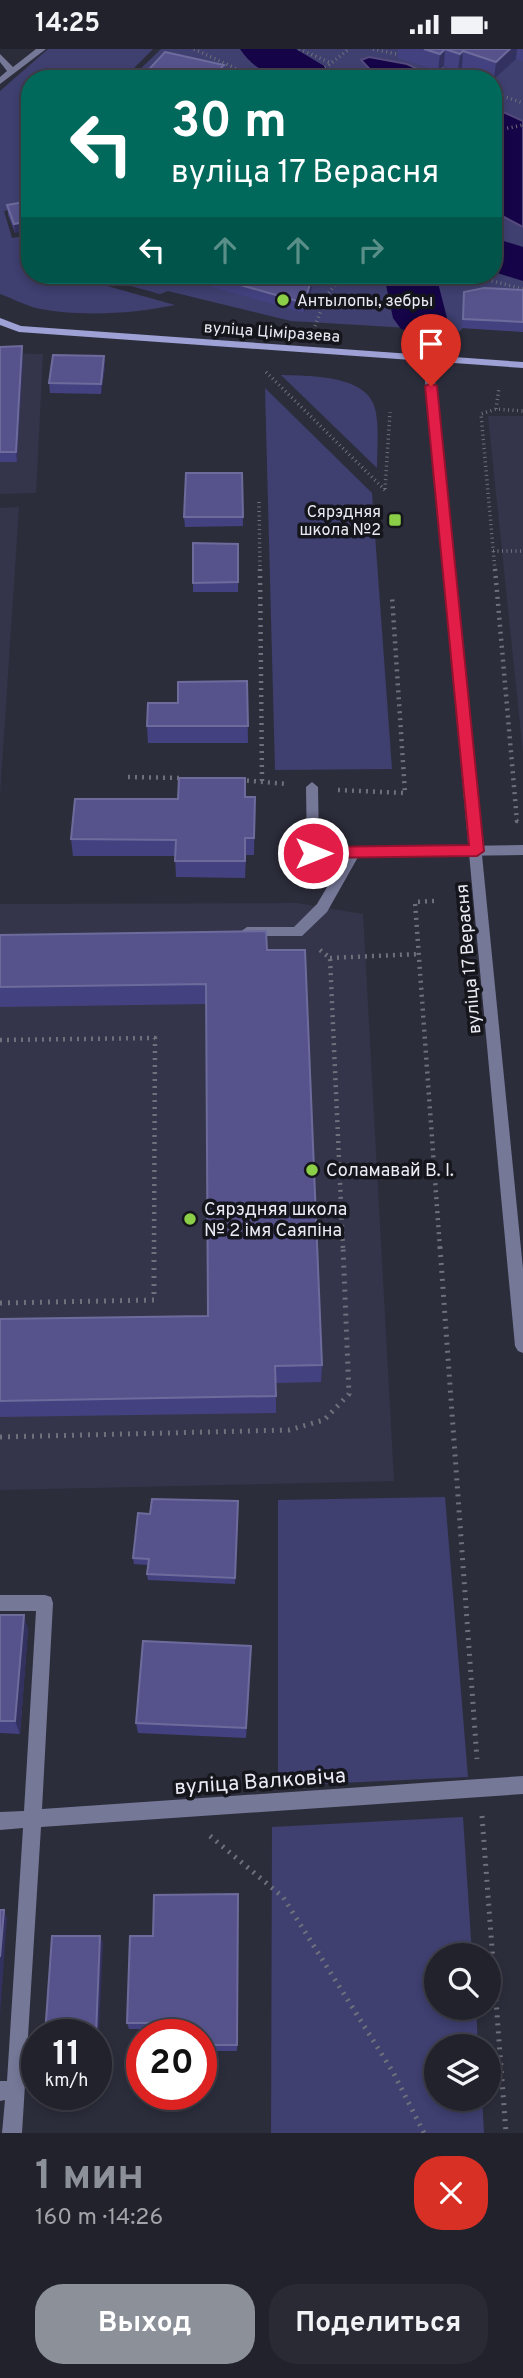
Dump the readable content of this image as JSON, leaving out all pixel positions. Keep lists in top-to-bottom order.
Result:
{
  "streets": {
    "main road": ["вуліца Ціміразева"],
    "street": ["вуліца 17 Верасня", "вуліца Валковіча"]
  },
  "crossings": [
    ["вуліца Ціміразева", "вуліца 17 Верасня"]
  ],
  "places": {
    "other": ["Антылопы, зебры", "Соламавай В. І.", "Сярэдняя школа № 2 імя Саяпіна"],
    "transit": ["Сярэдняя школа №2"]
  },
  "page": {
    "status": "14:25",
    "turn": ["30 m", "вуліца 17 Верасня"],
    "speed": "11 km/h",
    "limit": "20",
    "heading": ["1 мин", "160 m · 14:26"],
    "buttons": ["Выход", "Поделиться"]
  }
}
